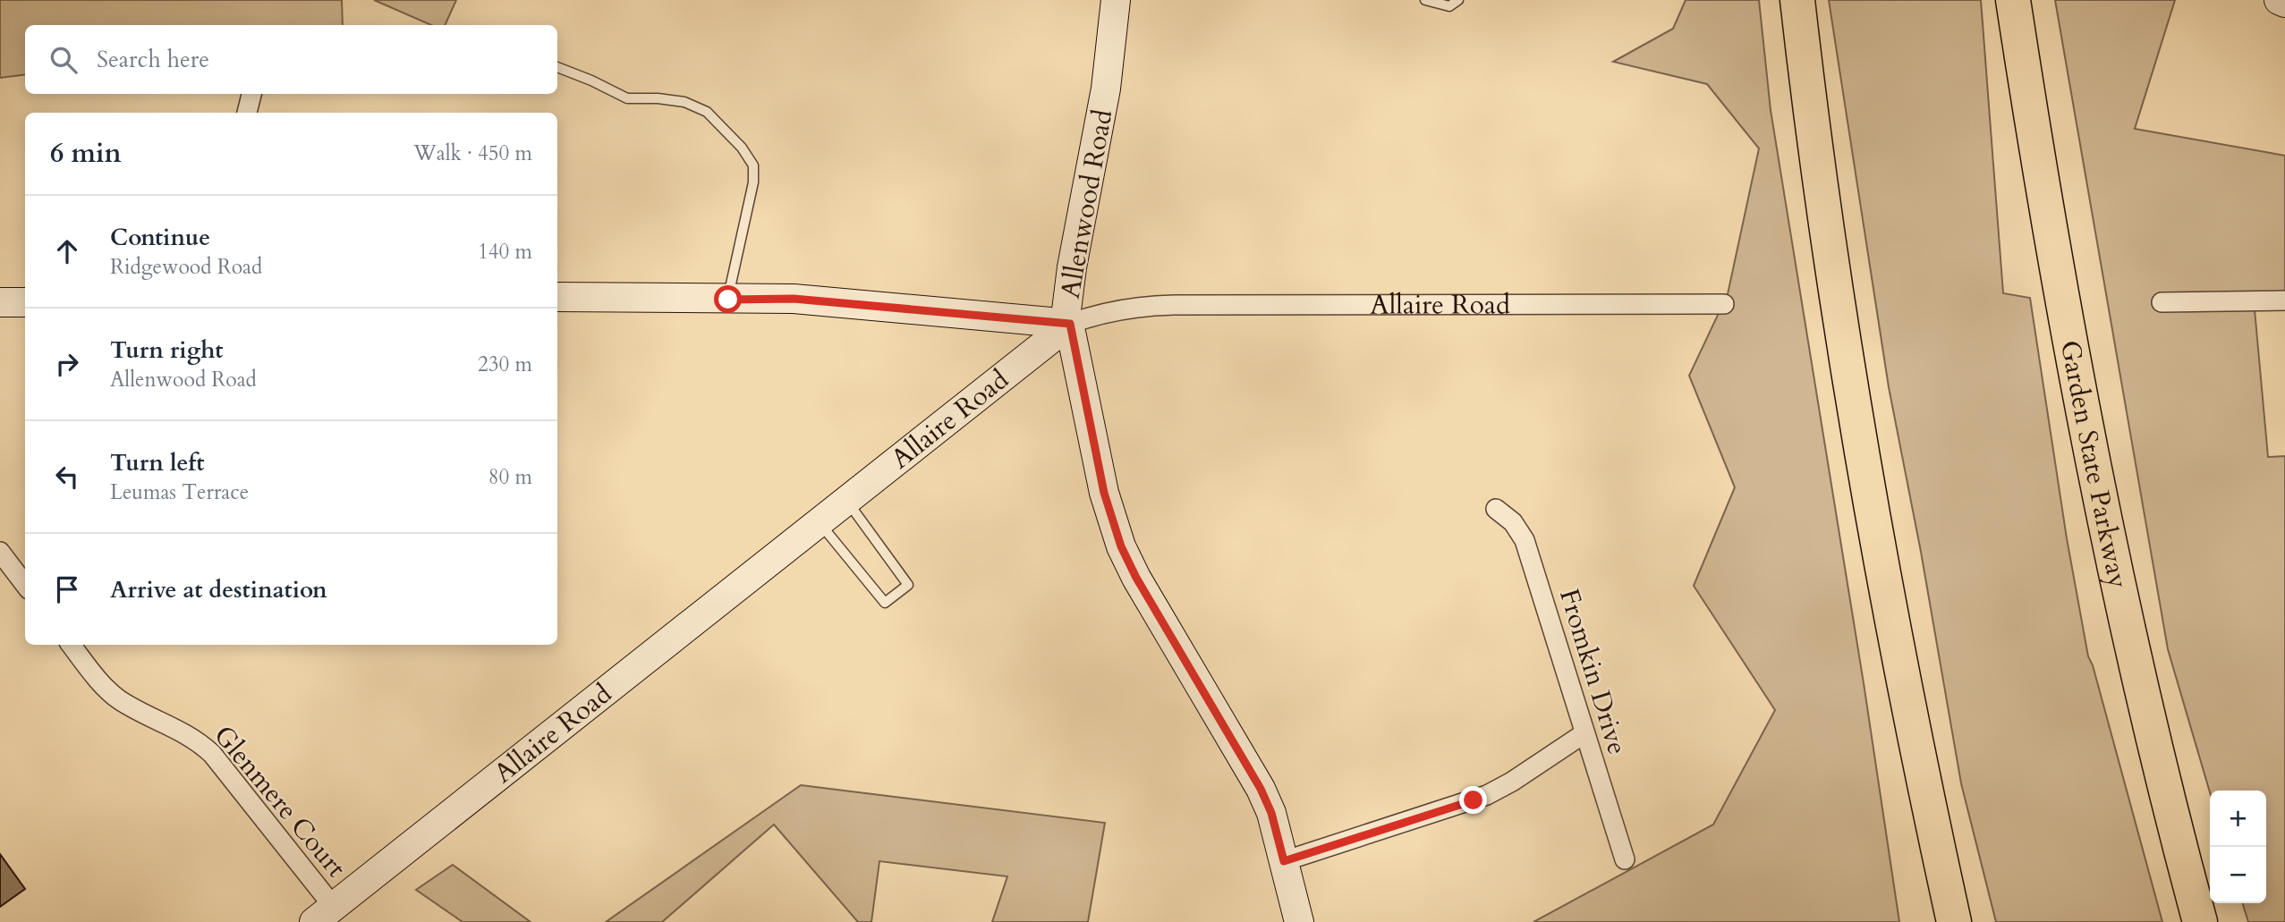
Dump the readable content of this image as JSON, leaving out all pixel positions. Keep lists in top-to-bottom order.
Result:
{
  "streets": {
    "highway": ["Garden State Parkway"],
    "main road": ["Allenwood Road", "Allaire Road"],
    "street": ["Fromkin Drive", "Glenmere Court"]
  },
  "crossings": [
    ["Allenwood Road", "Allaire Road"],
    ["Allaire Road", "Glenmere Court"]
  ],
  "page": {
    "search": "Search here",
    "heading": ["6 min", "Walk · 450 m"],
    "list": [
      ["Continue", "Ridgewood Road", "140 m"],
      ["Turn right", "Allenwood Road", "230 m"],
      ["Turn left", "Leumas Terrace", "80 m"],
      "Arrive at destination"
    ],
    "map_buttons": ["+", "−"]
  }
}
